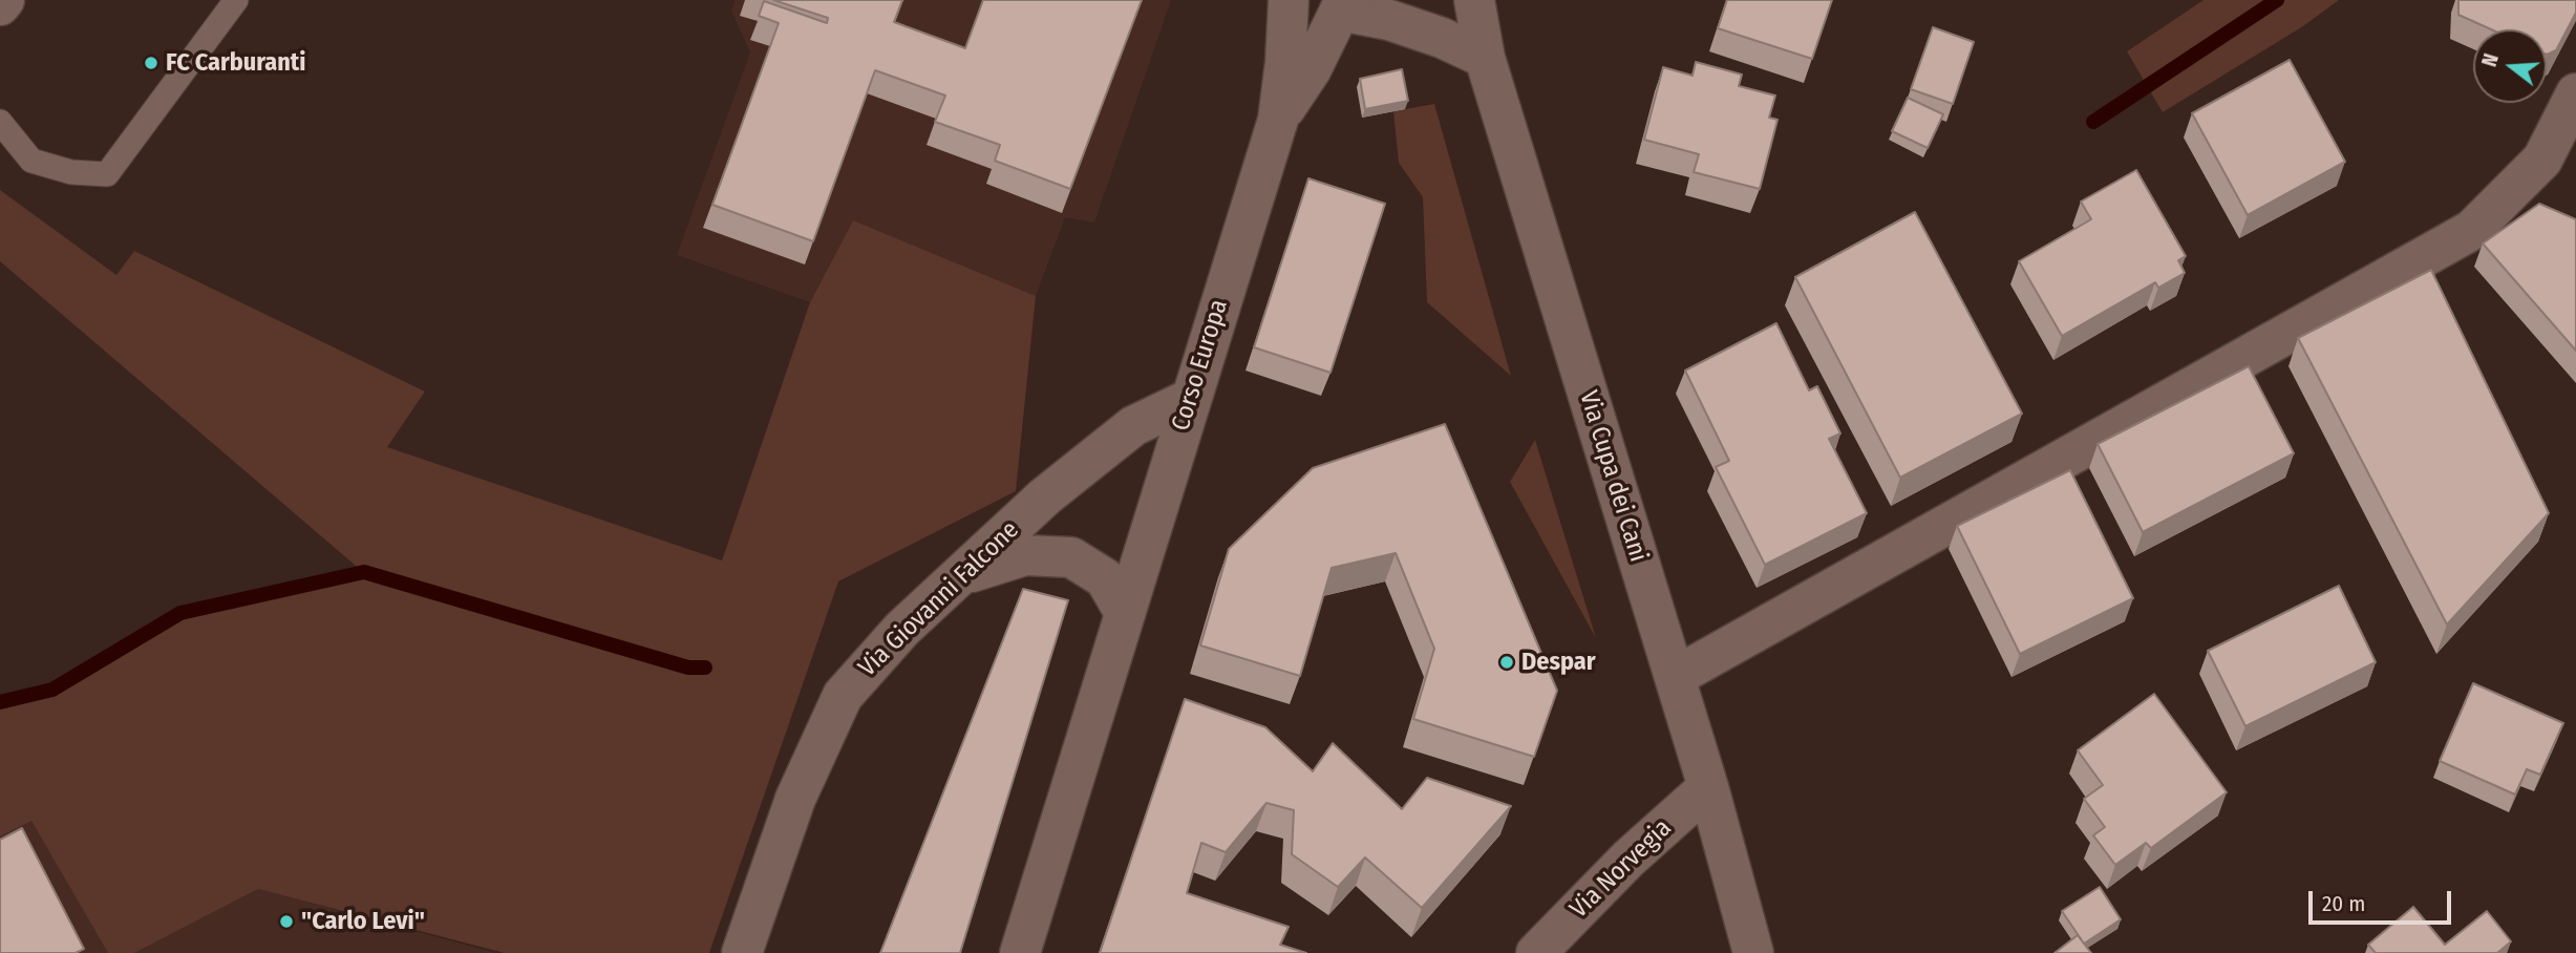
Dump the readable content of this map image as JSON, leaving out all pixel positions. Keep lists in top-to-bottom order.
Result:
{
  "streets": {
    "street": [
      "Corso Europa",
      "Via Cupa dei Cani",
      "Via Giovanni Falcone",
      "Via Norvegia"
    ]
  },
  "crossings": [
    ["Corso Europa", "Via Giovanni Falcone"],
    ["Via Cupa dei Cani", "Via Norvegia"]
  ],
  "places": ["FC Carburanti", "Despar", "\"Carlo Levi\""],
  "scale_bar": "20 m",
  "north": "left"
}
